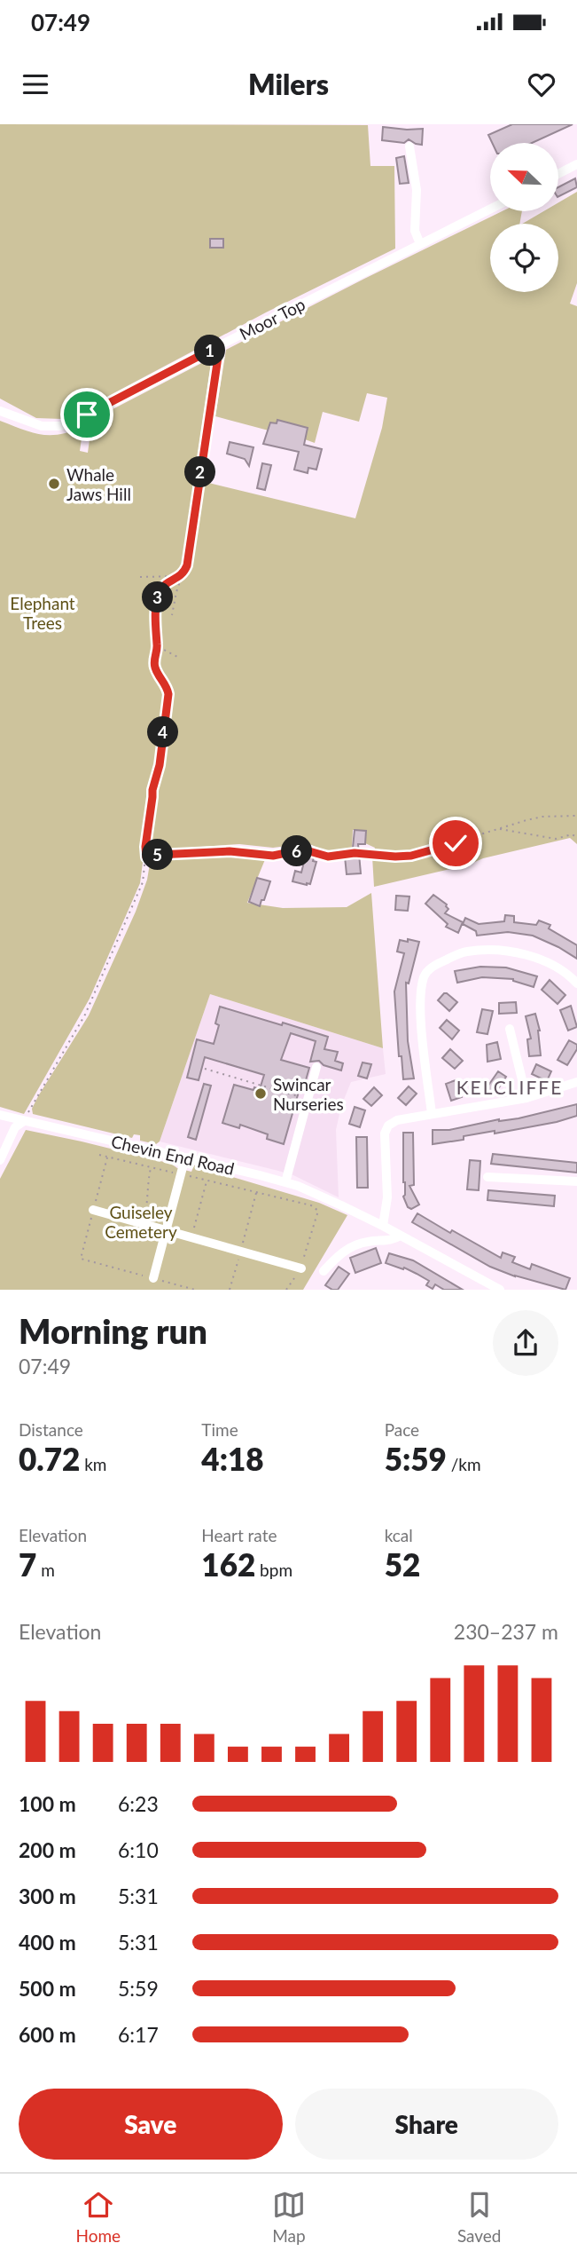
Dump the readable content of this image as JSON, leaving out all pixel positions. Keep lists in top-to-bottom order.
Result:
{
  "streets": {
    "street": ["Moor Top", "Chevin End Road"]
  },
  "districts": ["KELCLIFFE"],
  "parks": ["Elephant Trees", "Guiseley Cemetery"],
  "places": ["Whale Jaws Hill", "Swincar Nurseries"],
  "north": "top left",
  "page": {
    "status": "07:49",
    "header": "Milers",
    "pins": [
      "1",
      "2",
      "3",
      "4",
      "6",
      "5"
    ],
    "heading": ["Morning run", "07:49"],
    "stats": [
      ["Distance", "0.72 km"],
      ["Time", "4:18"],
      ["Pace", "5:59 /km"],
      ["Elevation", "7 m"],
      ["Heart rate", "162 bpm"],
      ["kcal", "52"]
    ],
    "chart": ["Elevation", "230–237 m"],
    "list": [
      {
        "name": "100 m",
        "note": "6:23"
      },
      {
        "name": "200 m",
        "note": "6:10"
      },
      {
        "name": "300 m",
        "note": "5:31"
      },
      {
        "name": "400 m",
        "note": "5:31"
      },
      {
        "name": "500 m",
        "note": "5:59"
      },
      {
        "name": "600 m",
        "note": "6:17"
      }
    ],
    "buttons": ["Save", "Share"],
    "tabs": ["Home", "Map", "Saved"]
  }
}
